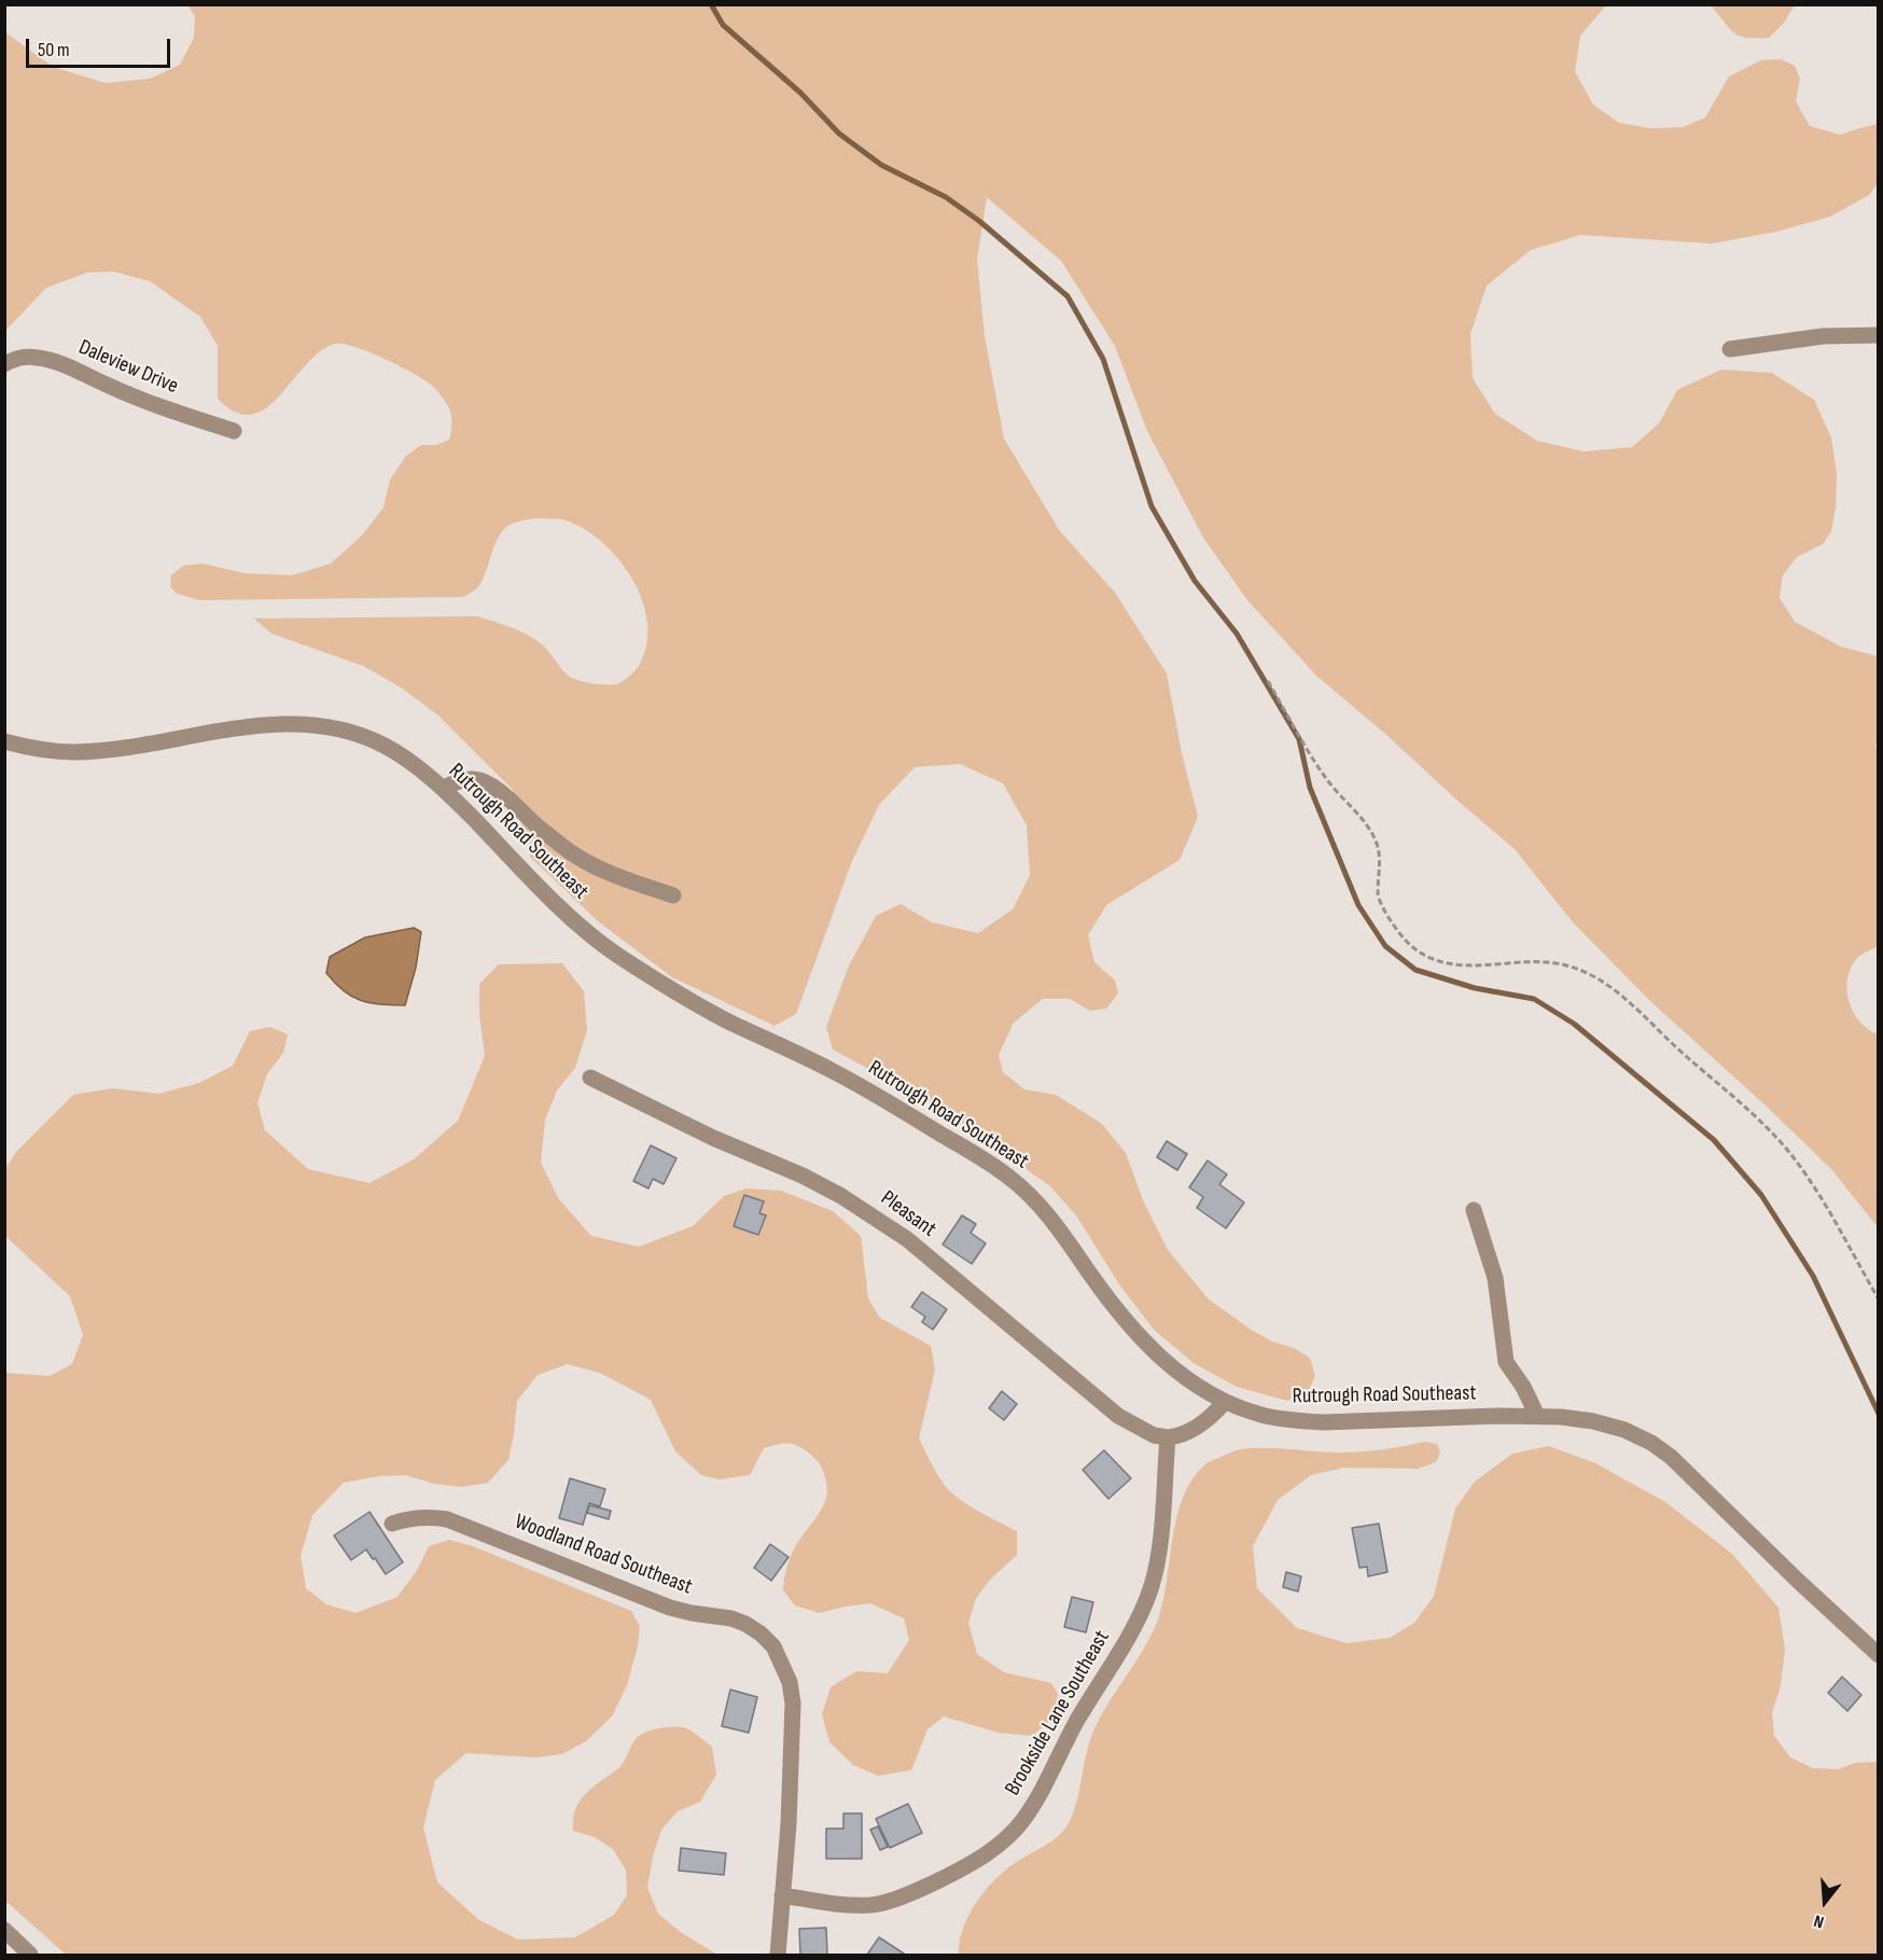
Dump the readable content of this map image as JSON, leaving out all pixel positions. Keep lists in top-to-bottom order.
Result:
{
  "streets": {
    "street": [
      "Daleview Drive",
      "Rutrough Road Southeast",
      "Pleasant",
      "Woodland Road Southeast",
      "Brookside Lane Southeast"
    ]
  },
  "crossings": [
    ["Pleasant", "Brookside Lane Southeast"],
    ["Woodland Road Southeast", "Brookside Lane Southeast"]
  ],
  "scale_bar": "50 m",
  "north": "bottom"
}
